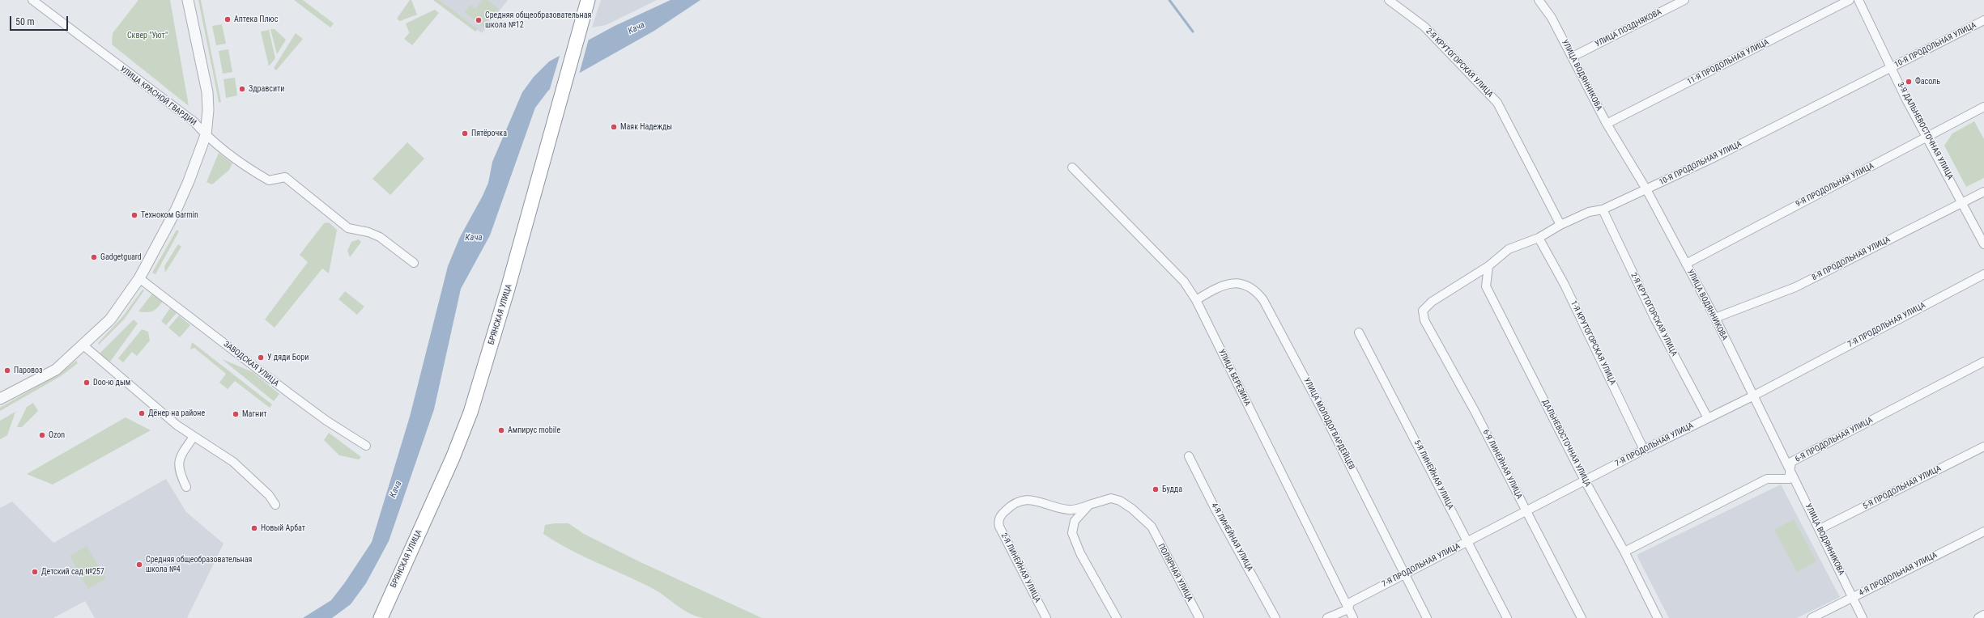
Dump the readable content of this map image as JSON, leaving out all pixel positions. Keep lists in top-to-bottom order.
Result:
{
  "streets": {
    "highway": ["БРЯНСКАЯ УЛИЦА"],
    "street": [
      "УЛИЦА ПОЗДНЯКОВА",
      "10-Я ПРОДОЛЬНАЯ УЛИЦА",
      "11-Я ПРОДОЛЬНАЯ УЛИЦА",
      "2-Я КРУТОГОРСКАЯ УЛИЦА",
      "УЛИЦА ВОДЯННИКОВА",
      "УЛИЦА КРАСНОЙ ГВАРДИИ",
      "3-Я ДАЛЬНЕВОСТОЧНАЯ УЛИЦА",
      "9-Я ПРОДОЛЬНАЯ УЛИЦА",
      "8-Я ПРОДОЛЬНАЯ УЛИЦА",
      "7-Я ПРОДОЛЬНАЯ УЛИЦА",
      "1-Я КРУТОГОРСКАЯ УЛИЦА",
      "ЗАВОДСКАЯ УЛИЦА",
      "УЛИЦА БЕРЕЗИНА",
      "УЛИЦА МОЛОДОГВАРДЕЙЦЕВ",
      "6-Я ПРОДОЛЬНАЯ УЛИЦА",
      "ДАЛЬНЕВОСТОЧНАЯ УЛИЦА",
      "6-Я ЛИНЕЙНАЯ УЛИЦА",
      "5-Я ЛИНЕЙНАЯ УЛИЦА",
      "5-Я ПРОДОЛЬНАЯ УЛИЦА",
      "4-Я ЛИНЕЙНАЯ УЛИЦА",
      "2-Я ЛИНЕЙНАЯ УЛИЦА",
      "ПОЛЯРНАЯ УЛИЦА",
      "4-Я ПРОДОЛЬНАЯ УЛИЦА"
    ]
  },
  "crossings": [
    ["УЛИЦА ПОЗДНЯКОВА", "УЛИЦА ВОДЯННИКОВА"],
    ["10-Я ПРОДОЛЬНАЯ УЛИЦА", "2-Я КРУТОГОРСКАЯ УЛИЦА"],
    ["10-Я ПРОДОЛЬНАЯ УЛИЦА", "УЛИЦА ВОДЯННИКОВА"],
    ["10-Я ПРОДОЛЬНАЯ УЛИЦА", "3-Я ДАЛЬНЕВОСТОЧНАЯ УЛИЦА"],
    ["10-Я ПРОДОЛЬНАЯ УЛИЦА", "1-Я КРУТОГОРСКАЯ УЛИЦА"],
    ["10-Я ПРОДОЛЬНАЯ УЛИЦА", "ДАЛЬНЕВОСТОЧНАЯ УЛИЦА"],
    ["10-Я ПРОДОЛЬНАЯ УЛИЦА", "6-Я ЛИНЕЙНАЯ УЛИЦА"],
    ["11-Я ПРОДОЛЬНАЯ УЛИЦА", "УЛИЦА ВОДЯННИКОВА"],
    ["2-Я КРУТОГОРСКАЯ УЛИЦА", "7-Я ПРОДОЛЬНАЯ УЛИЦА"],
    ["УЛИЦА ВОДЯННИКОВА", "9-Я ПРОДОЛЬНАЯ УЛИЦА"],
    ["УЛИЦА ВОДЯННИКОВА", "8-Я ПРОДОЛЬНАЯ УЛИЦА"],
    ["УЛИЦА ВОДЯННИКОВА", "7-Я ПРОДОЛЬНАЯ УЛИЦА"],
    ["УЛИЦА ВОДЯННИКОВА", "6-Я ПРОДОЛЬНАЯ УЛИЦА"],
    ["УЛИЦА ВОДЯННИКОВА", "5-Я ПРОДОЛЬНАЯ УЛИЦА"],
    ["УЛИЦА ВОДЯННИКОВА", "4-Я ПРОДОЛЬНАЯ УЛИЦА"],
    ["3-Я ДАЛЬНЕВОСТОЧНАЯ УЛИЦА", "9-Я ПРОДОЛЬНАЯ УЛИЦА"],
    ["3-Я ДАЛЬНЕВОСТОЧНАЯ УЛИЦА", "8-Я ПРОДОЛЬНАЯ УЛИЦА"],
    ["7-Я ПРОДОЛЬНАЯ УЛИЦА", "1-Я КРУТОГОРСКАЯ УЛИЦА"],
    ["7-Я ПРОДОЛЬНАЯ УЛИЦА", "УЛИЦА БЕРЕЗИНА"],
    ["7-Я ПРОДОЛЬНАЯ УЛИЦА", "УЛИЦА МОЛОДОГВАРДЕЙЦЕВ"],
    ["7-Я ПРОДОЛЬНАЯ УЛИЦА", "ДАЛЬНЕВОСТОЧНАЯ УЛИЦА"],
    ["7-Я ПРОДОЛЬНАЯ УЛИЦА", "6-Я ЛИНЕЙНАЯ УЛИЦА"],
    ["7-Я ПРОДОЛЬНАЯ УЛИЦА", "5-Я ЛИНЕЙНАЯ УЛИЦА"],
    ["УЛИЦА БЕРЕЗИНА", "УЛИЦА МОЛОДОГВАРДЕЙЦЕВ"],
    ["6-Я ПРОДОЛЬНАЯ УЛИЦА", "ДАЛЬНЕВОСТОЧНАЯ УЛИЦА"],
    ["2-Я ЛИНЕЙНАЯ УЛИЦА", "ПОЛЯРНАЯ УЛИЦА"]
  ],
  "water": ["Кача"],
  "parks": ["Сквер \"Уют\""],
  "places": [
    "Аптека Плюс",
    "Средняя общеобразовательная школа №12",
    "Фасоль",
    "Здравсити",
    "Маяк Надежды",
    "Пятёрочка",
    "Техноком Garmin",
    "Gadgetguard",
    "У дяди Бори",
    "Паровоз",
    "Doo-ю дым",
    "Дёнер на районе",
    "Магнит",
    "Ампирус mobile",
    "Ozon",
    "Будда",
    "Новый Арбат",
    "Средняя общеобразовательная школа №4",
    "Детский сад №257"
  ],
  "scale_bar": "50 m"
}
